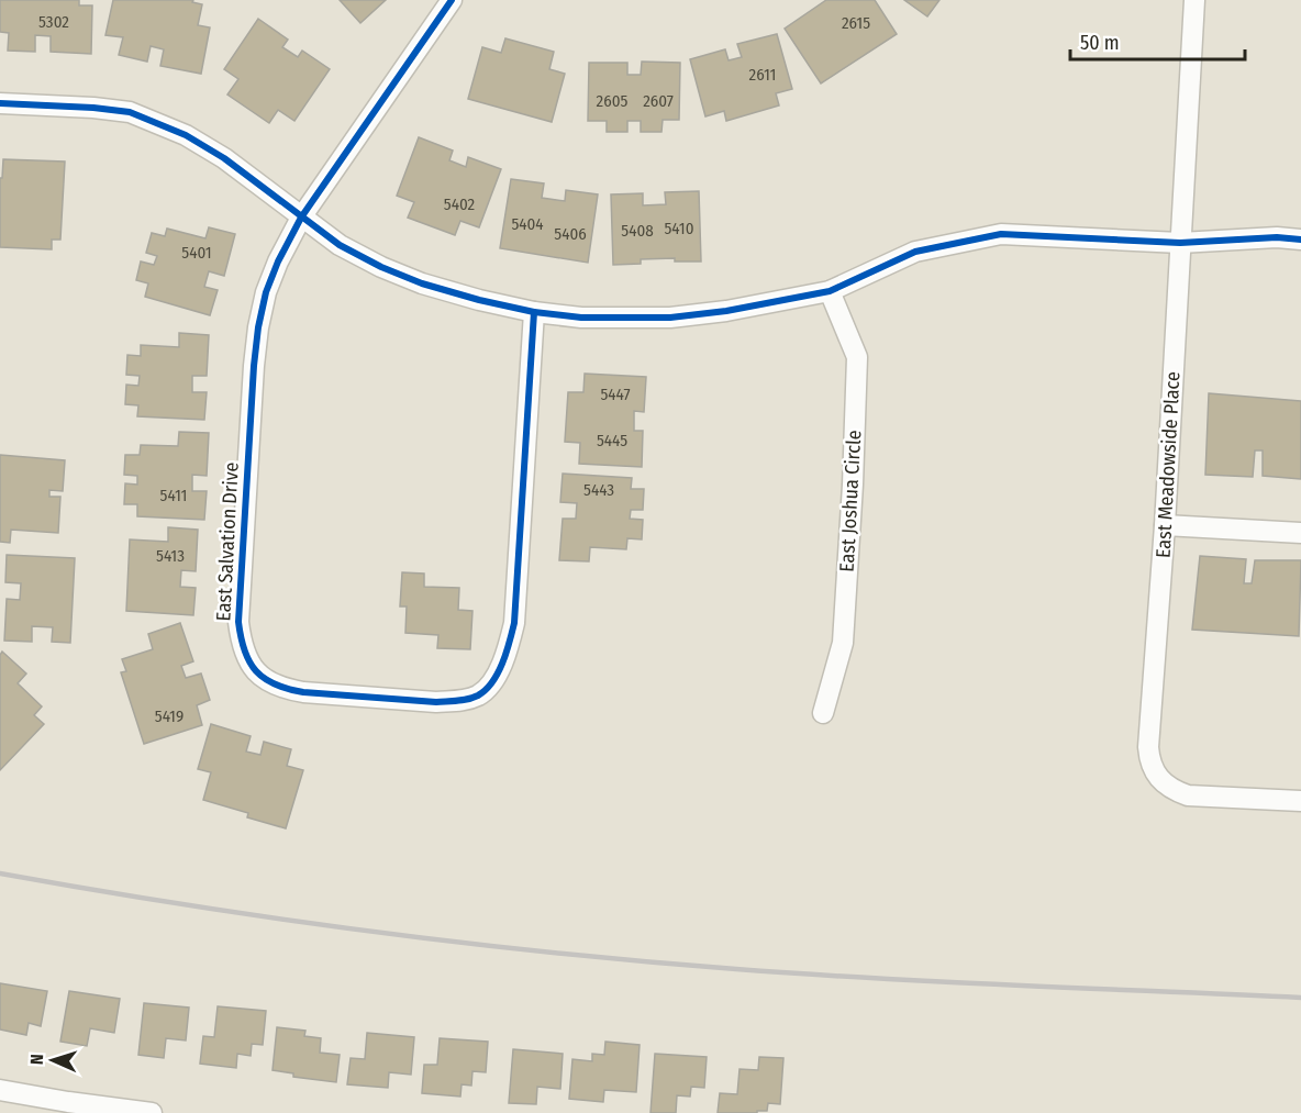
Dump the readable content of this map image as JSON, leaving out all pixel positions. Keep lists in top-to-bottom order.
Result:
{
  "streets": {
    "street": ["East Meadowside Place", "East Joshua Circle", "East Salvation Drive"]
  },
  "house_numbers": [
    "5302",
    "2615",
    "2611",
    "2605",
    "2607",
    "5402",
    "5404",
    "5410",
    "5408",
    "5406",
    "5401",
    "5447",
    "5445",
    "5443",
    "5411",
    "5413",
    "5419"
  ],
  "scale_bar": "50 m",
  "north": "left"
}
